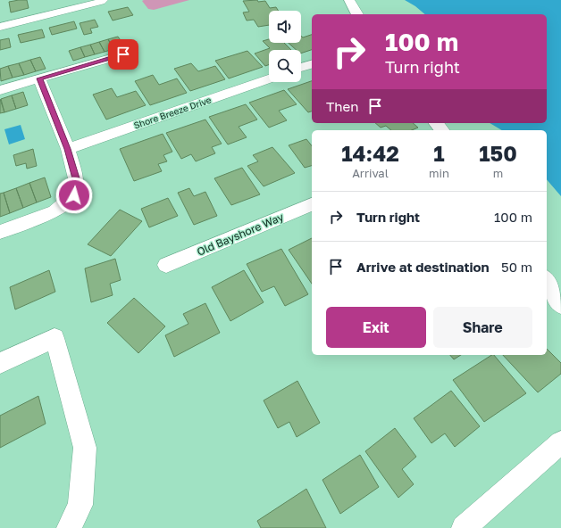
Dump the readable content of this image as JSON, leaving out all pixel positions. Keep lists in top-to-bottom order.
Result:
{
  "streets": {
    "street": ["Shore Breeze Drive", "Old Bayshore Way"]
  },
  "page": {
    "turn": ["100 m", "Turn right"],
    "then": "Then",
    "eta": [
      "14:42",
      "Arrival",
      "1",
      "min",
      "150",
      "m"
    ],
    "list": [
      {
        "name": "Turn right",
        "value": "100 m"
      },
      {
        "name": "Arrive at destination",
        "value": "50 m"
      }
    ],
    "buttons": ["Exit", "Share"]
  }
}
